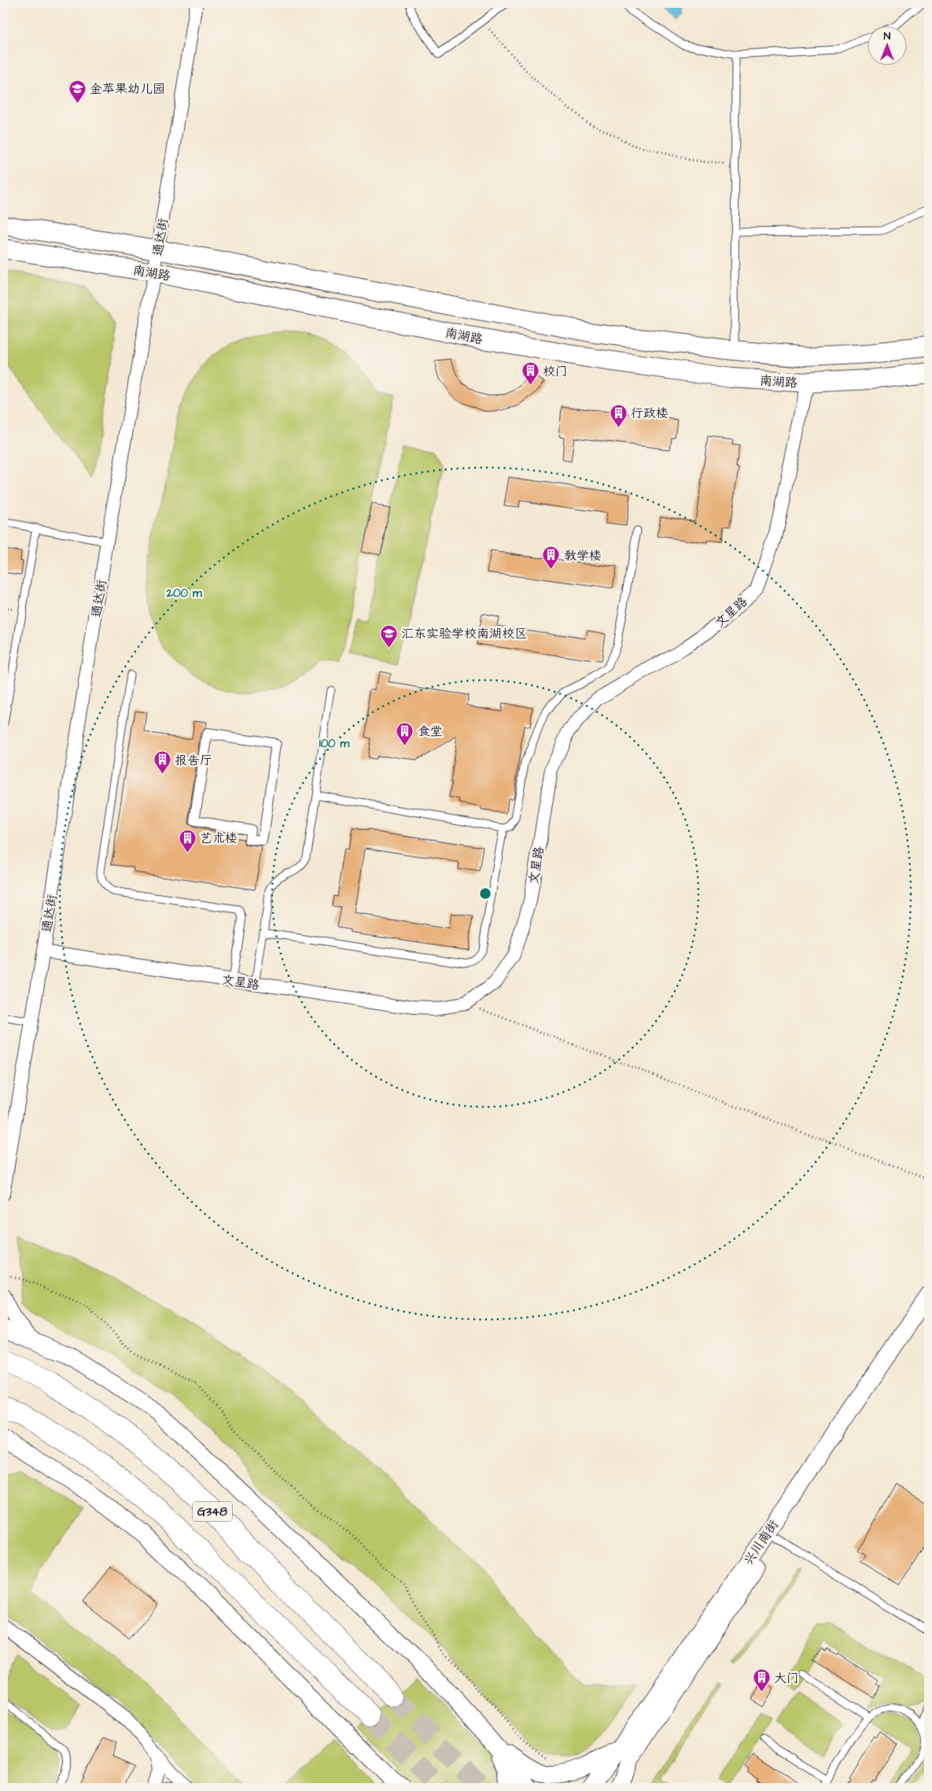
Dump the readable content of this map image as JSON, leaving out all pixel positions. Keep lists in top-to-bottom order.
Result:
{
  "streets": {
    "highway": ["G348"],
    "main road": ["南湖路"],
    "street": ["通达街", "文星路", "兴川南街"]
  },
  "crossings": [
    ["通达街", "南湖路"],
    ["通达街", "文星路"],
    ["南湖路", "文星路"]
  ],
  "places": {
    "school or university": ["金苹果幼儿园", "汇东实验学校南湖校区"],
    "building": [
      "校门",
      "行政楼",
      "教学楼",
      "食堂",
      "报告厅",
      "艺术楼",
      "大门"
    ]
  },
  "north": "top",
  "rings": ["200 m", "100 m"]
}
